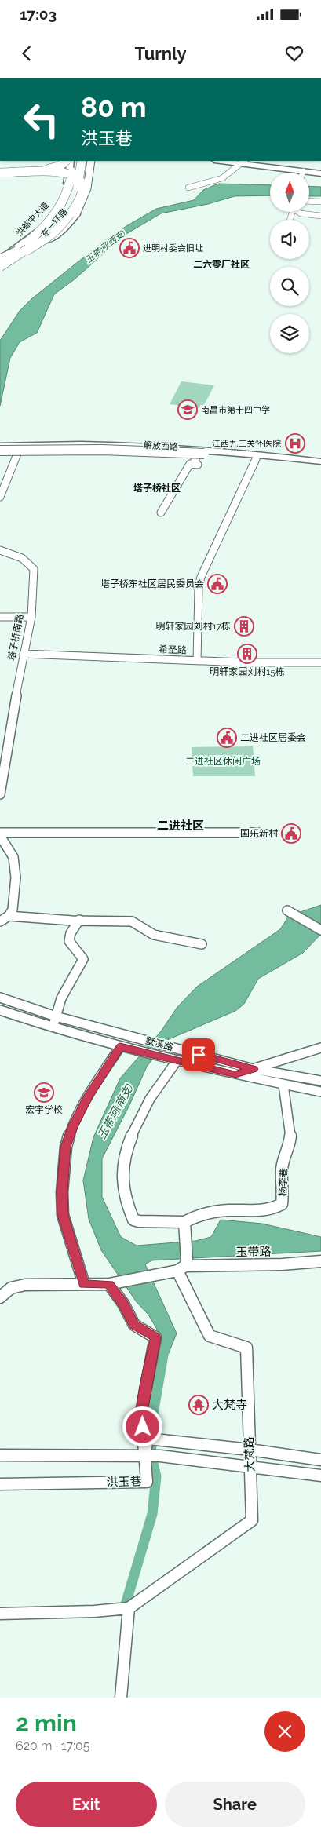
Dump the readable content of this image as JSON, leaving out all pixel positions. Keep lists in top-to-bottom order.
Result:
{
  "streets": {
    "highway": ["东一环路"],
    "main road": ["洪都中大道", "解放西路"],
    "street": [
      "塔子桥南路",
      "希圣路",
      "墅溪路",
      "杨李巷",
      "玉带路",
      "大梵路",
      "洪玉巷"
    ]
  },
  "crossings": [
    ["洪都中大道", "东一环路"],
    ["塔子桥南路", "希圣路"],
    ["墅溪路", "杨李巷"],
    ["玉带路", "大梵路"],
    ["玉带路", "洪玉巷"]
  ],
  "districts": ["二六零厂社区", "塔子桥社区", "二进社区"],
  "water": ["玉带河(西支)", "玉带河(南支)"],
  "parks": ["二进社区休闲广场"],
  "places": {
    "public building": [
      "进明村委会旧址",
      "塔子桥东社区居民委员会",
      "二进社区居委会",
      "国乐新村"
    ],
    "school or university": ["南昌市第十四中学", "宏宇学校"],
    "hospital": ["江西九三关怀医院"],
    "building": ["明轩家园刘村17栋", "明轩家园刘村15栋"],
    "temple": ["大梵寺"]
  },
  "north": "top",
  "page": {
    "status": "17:03",
    "header": "Turnly",
    "turn": ["80 m", "洪玉巷"],
    "heading": ["2 min", "620 m · 17:05"],
    "buttons": ["Exit", "Share"]
  }
}
